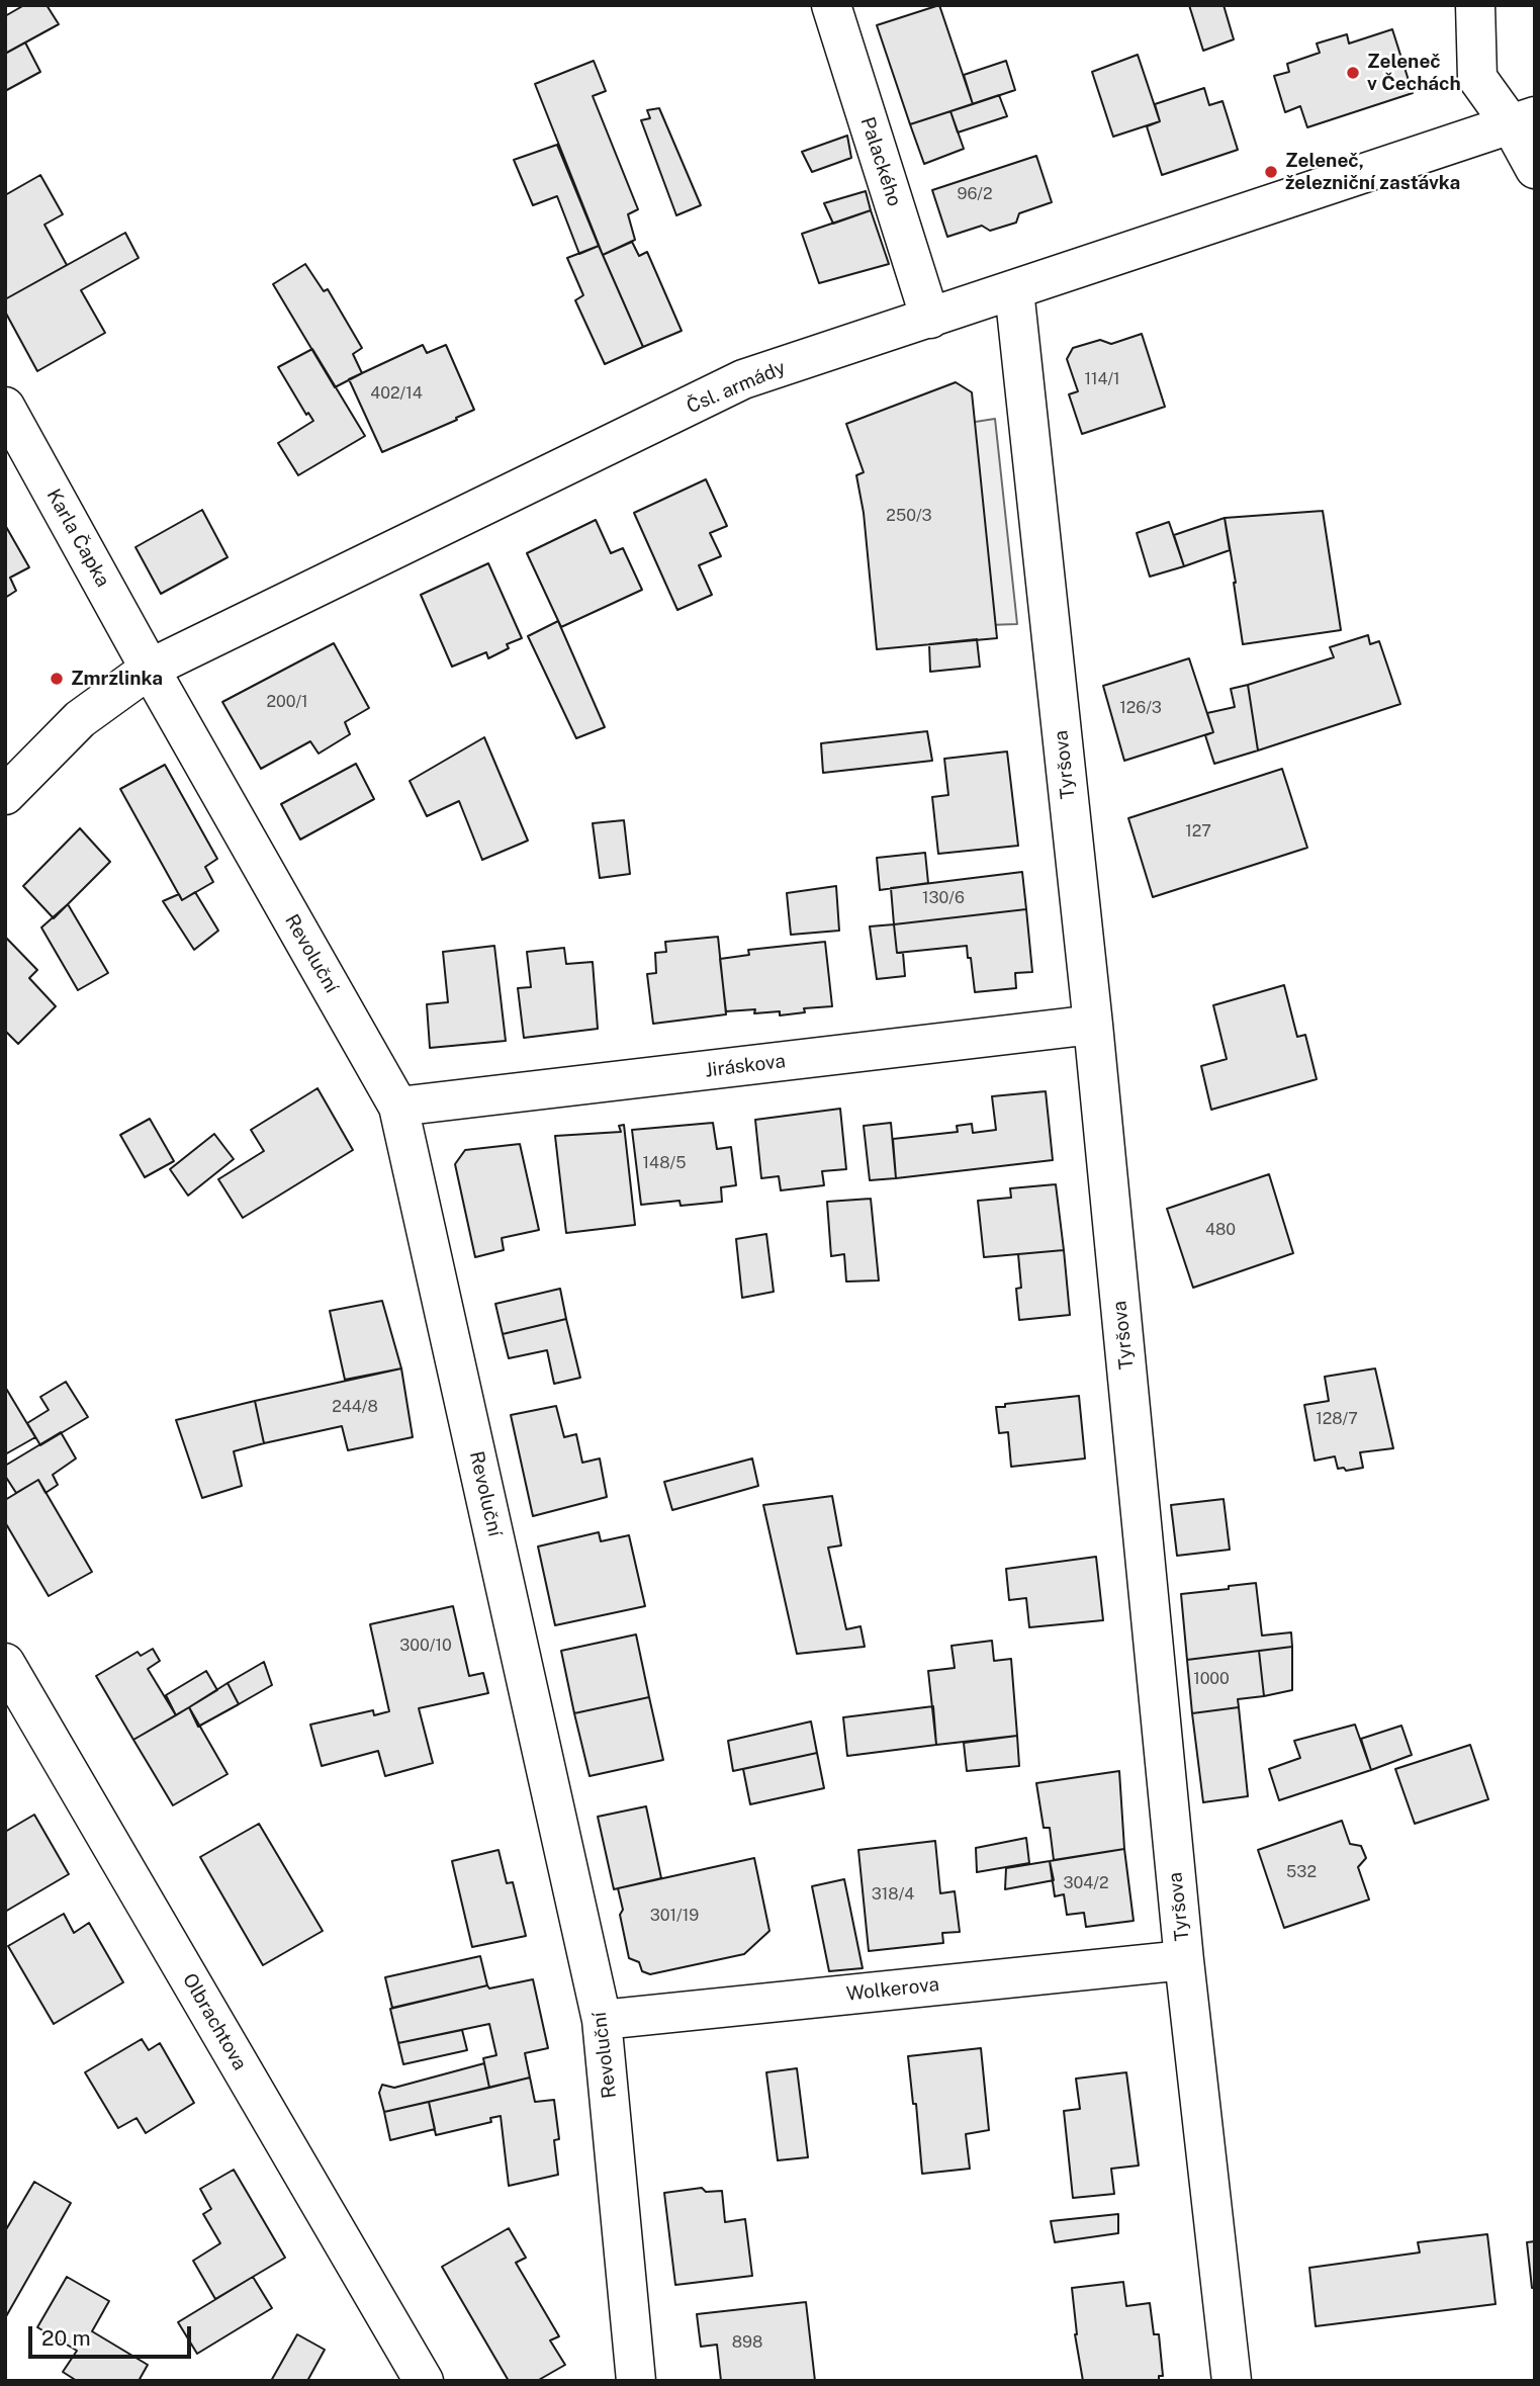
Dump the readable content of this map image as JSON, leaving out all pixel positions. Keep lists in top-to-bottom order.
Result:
{
  "streets": {
    "street": [
      "Palackého",
      "Čsl. armády",
      "Karla Čapka",
      "Tyršova",
      "Revoluční",
      "Jiráskova",
      "Wolkerova",
      "Olbrachtova"
    ]
  },
  "crossings": [
    ["Palackého", "Čsl. armády"],
    ["Čsl. armády", "Karla Čapka"],
    ["Čsl. armády", "Tyršova"],
    ["Čsl. armády", "Revoluční"],
    ["Karla Čapka", "Revoluční"],
    ["Tyršova", "Jiráskova"],
    ["Tyršova", "Wolkerova"],
    ["Revoluční", "Jiráskova"],
    ["Revoluční", "Wolkerova"]
  ],
  "places": ["Zeleneč v Čechách", "Zeleneč, železniční zastávka", "Zmrzlinka"],
  "house_numbers": [
    "96/2",
    "114/1",
    "402/14",
    "250/3",
    "200/1",
    "126/3",
    "127",
    "130/6",
    "148/5",
    "480",
    "244/8",
    "128/7",
    "300/10",
    "1000",
    "532",
    "304/2",
    "318/4",
    "301/19",
    "898"
  ],
  "scale_bar": "20 m"
}
